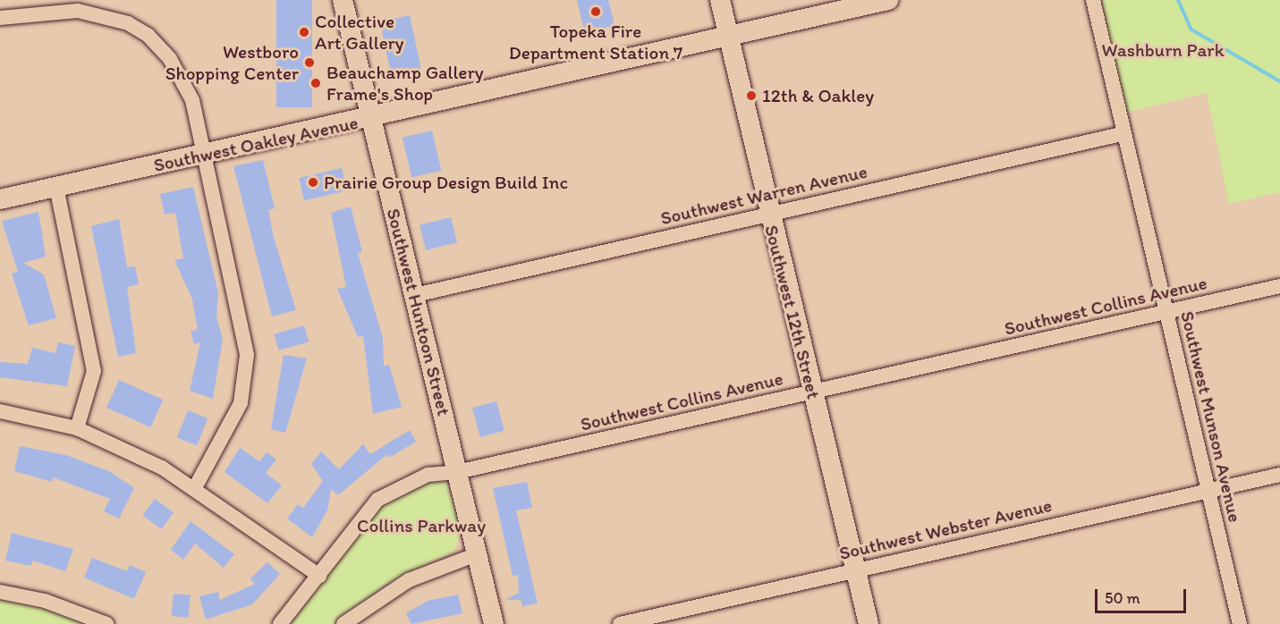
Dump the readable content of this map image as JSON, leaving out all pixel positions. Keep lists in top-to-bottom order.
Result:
{
  "streets": {
    "main road": ["Southwest Oakley Avenue", "Southwest Huntoon Street", "Southwest 12th Street"],
    "street": [
      "Southwest Warren Avenue",
      "Southwest Collins Avenue",
      "Southwest Munson Avenue",
      "Southwest Webster Avenue"
    ]
  },
  "crossings": [
    ["Southwest Oakley Avenue", "Southwest Huntoon Street"],
    ["Southwest Oakley Avenue", "Southwest 12th Street"],
    ["Southwest Warren Avenue", "Southwest Huntoon Street"],
    ["Southwest Warren Avenue", "Southwest 12th Street"],
    ["Southwest Warren Avenue", "Southwest Munson Avenue"],
    ["Southwest Collins Avenue", "Southwest Huntoon Street"],
    ["Southwest Collins Avenue", "Southwest 12th Street"],
    ["Southwest Collins Avenue", "Southwest Munson Avenue"],
    ["Southwest 12th Street", "Southwest Webster Avenue"],
    ["Southwest Munson Avenue", "Southwest Webster Avenue"]
  ],
  "parks": ["Washburn Park", "Collins Parkway"],
  "places": [
    "Topeka Fire Department Station 7",
    "Collective Art Gallery",
    "Westboro Shopping Center",
    "Beauchamp Gallery Frame's Shop",
    "12th & Oakley",
    "Prairie Group Design Build Inc"
  ],
  "scale_bar": "50 m"
}
